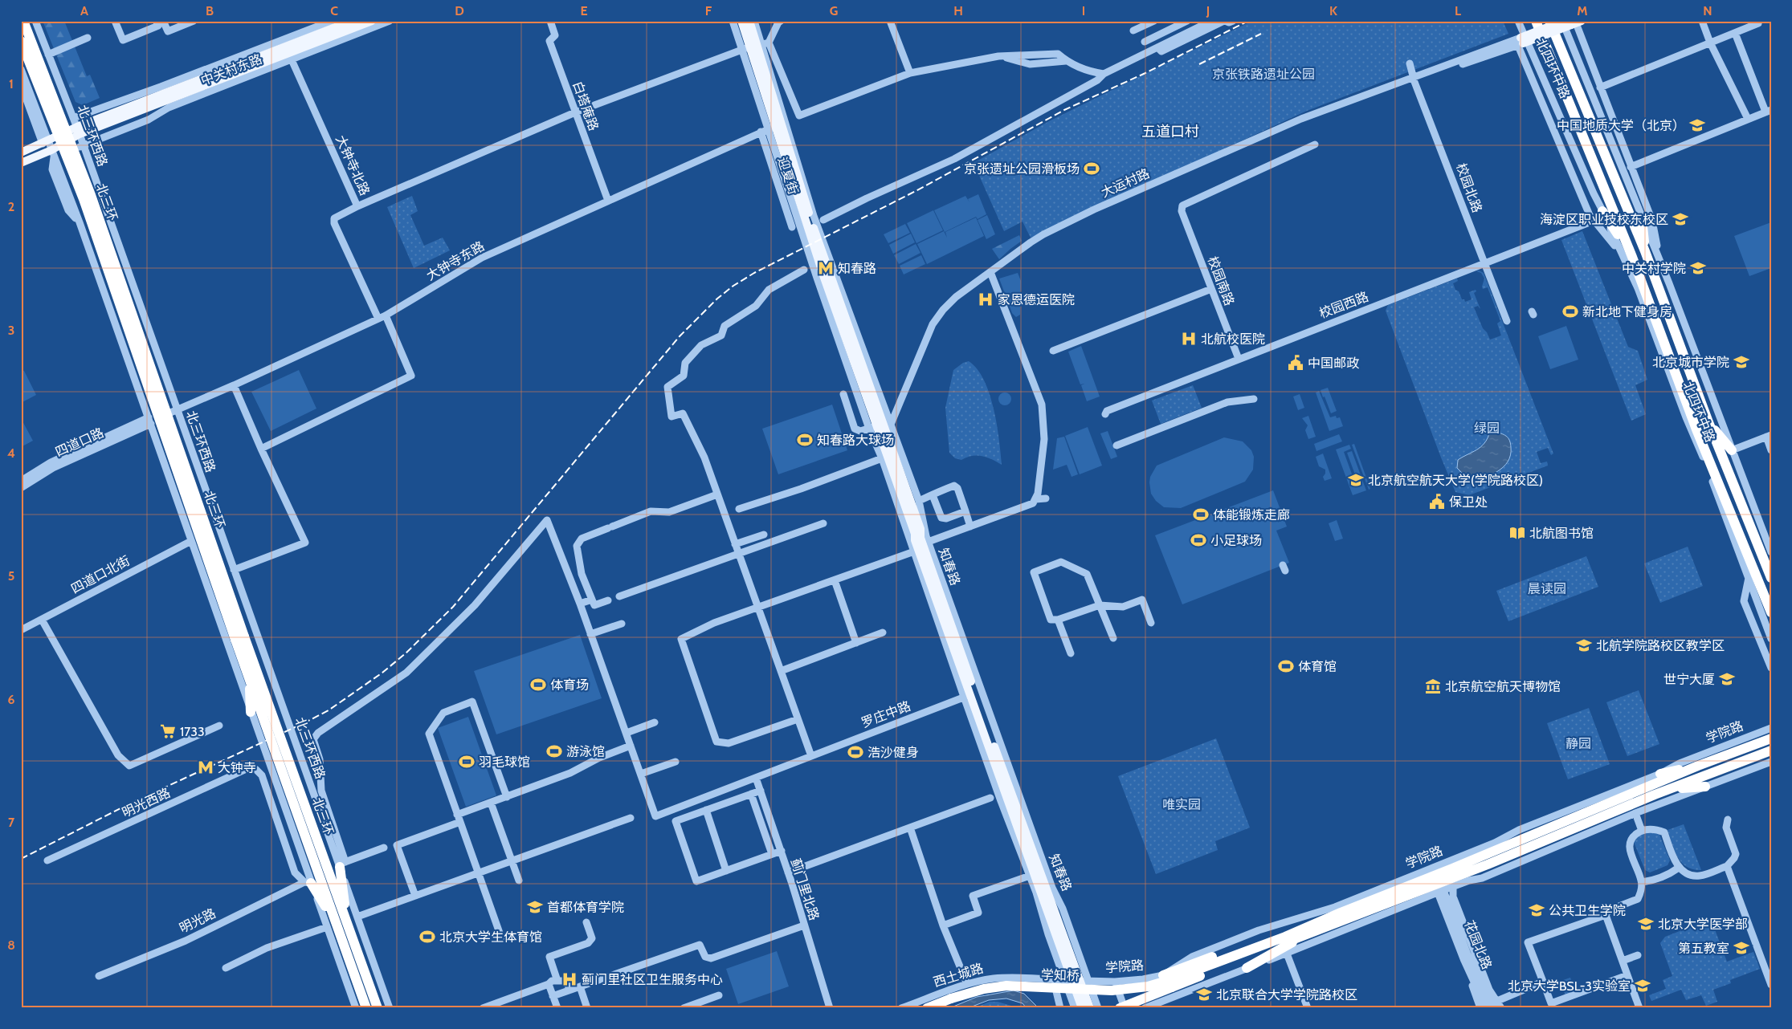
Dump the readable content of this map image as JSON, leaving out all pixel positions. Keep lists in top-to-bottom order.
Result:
{
  "streets": {
    "highway": [
      "北四环中路",
      "北三环",
      "学院路",
      "西土城路",
      "学知桥"
    ],
    "main road": ["中关村东路", "大运村路", "知春路"],
    "street": [
      "白塔庵路",
      "北三环西路",
      "大钟寺北路",
      "迎夏街",
      "校园北路",
      "大钟寺东路",
      "校园南路",
      "校园西路",
      "四道口路",
      "四道口北街",
      "罗庄中路",
      "明光西路",
      "蓟门里北路",
      "明光路",
      "花园北路"
    ]
  },
  "crossings": [
    ["北四环中路", "大运村路"],
    ["中关村东路", "北三环西路"],
    ["中关村东路", "大钟寺北路"],
    ["白塔庵路", "大钟寺东路"],
    ["北三环西路", "大钟寺东路"],
    ["大钟寺北路", "大钟寺东路"],
    ["迎夏街", "大钟寺东路"],
    ["大运村路", "校园北路"],
    ["大运村路", "知春路"],
    ["校园北路", "校园西路"],
    ["大钟寺东路", "四道口路"],
    ["大钟寺东路", "知春路"],
    ["校园南路", "校园西路"],
    ["知春路", "罗庄中路"],
    ["知春路", "学院路"],
    ["知春路", "西土城路"],
    ["罗庄中路", "蓟门里北路"],
    ["学院路", "西土城路"],
    ["学院路", "学知桥"],
    ["明光西路", "明光路"],
    ["西土城路", "学知桥"]
  ],
  "districts": ["五道口村"],
  "parks": [
    "京张铁路遗址公园",
    "绿园",
    "晨读园",
    "静园",
    "唯实园"
  ],
  "places": {
    "school or university": [
      "中国地质大学（北京）",
      "海淀区职业技校东校区",
      "中关村学院",
      "北京城市学院",
      "北京航空航天大学(学院路校区)",
      "北航学院路校区教学区",
      "世宁大厦",
      "首都体育学院",
      "公共卫生学院",
      "北京大学医学部",
      "第五教室",
      "北京大学BSL-3实验室",
      "北京联合大学学院路校区"
    ],
    "sports": [
      "京张遗址公园滑板场",
      "新北地下健身房",
      "知春路大球场",
      "体能锻炼走廊",
      "小足球场",
      "体育馆",
      "体育场",
      "游泳馆",
      "浩沙健身",
      "羽毛球馆",
      "北京大学生体育馆"
    ],
    "metro station": ["知春路", "大钟寺"],
    "hospital": ["家恩德运医院", "北航校医院", "蓟门里社区卫生服务中心"],
    "public building": ["中国邮政", "保卫处"],
    "library": ["北航图书馆"],
    "museum": ["北京航空航天博物馆"],
    "supermarket": ["1733"]
  },
  "grid": {
    "columns": [
      "A",
      "B",
      "C",
      "D",
      "E",
      "F",
      "G",
      "H",
      "I",
      "J",
      "K",
      "L",
      "M",
      "N"
    ],
    "rows": [
      "1",
      "2",
      "3",
      "4",
      "5",
      "6",
      "7",
      "8"
    ]
  }
}
